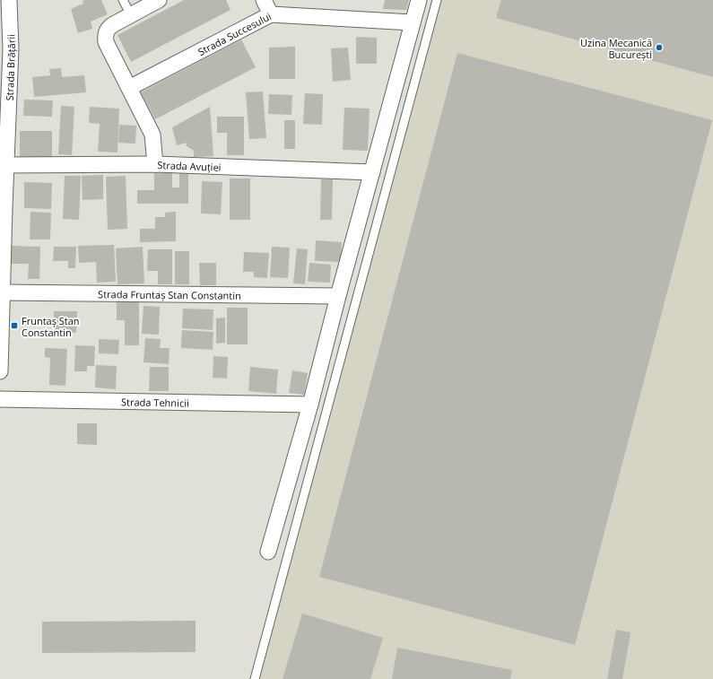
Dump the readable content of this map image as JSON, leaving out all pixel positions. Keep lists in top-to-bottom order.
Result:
{
  "streets": {
    "street": [
      "Strada Succesului",
      "Strada Brățării",
      "Strada Avuției",
      "Strada Fruntaș Stan Constantin",
      "Strada Tehnicii"
    ]
  },
  "crossings": [
    ["Strada Brățării", "Strada Avuției"],
    ["Strada Brățării", "Strada Fruntaș Stan Constantin"]
  ],
  "places": {
    "other": ["Uzina Mecanică București"],
    "transit": ["Fruntaș Stan Constantin"]
  }
}
